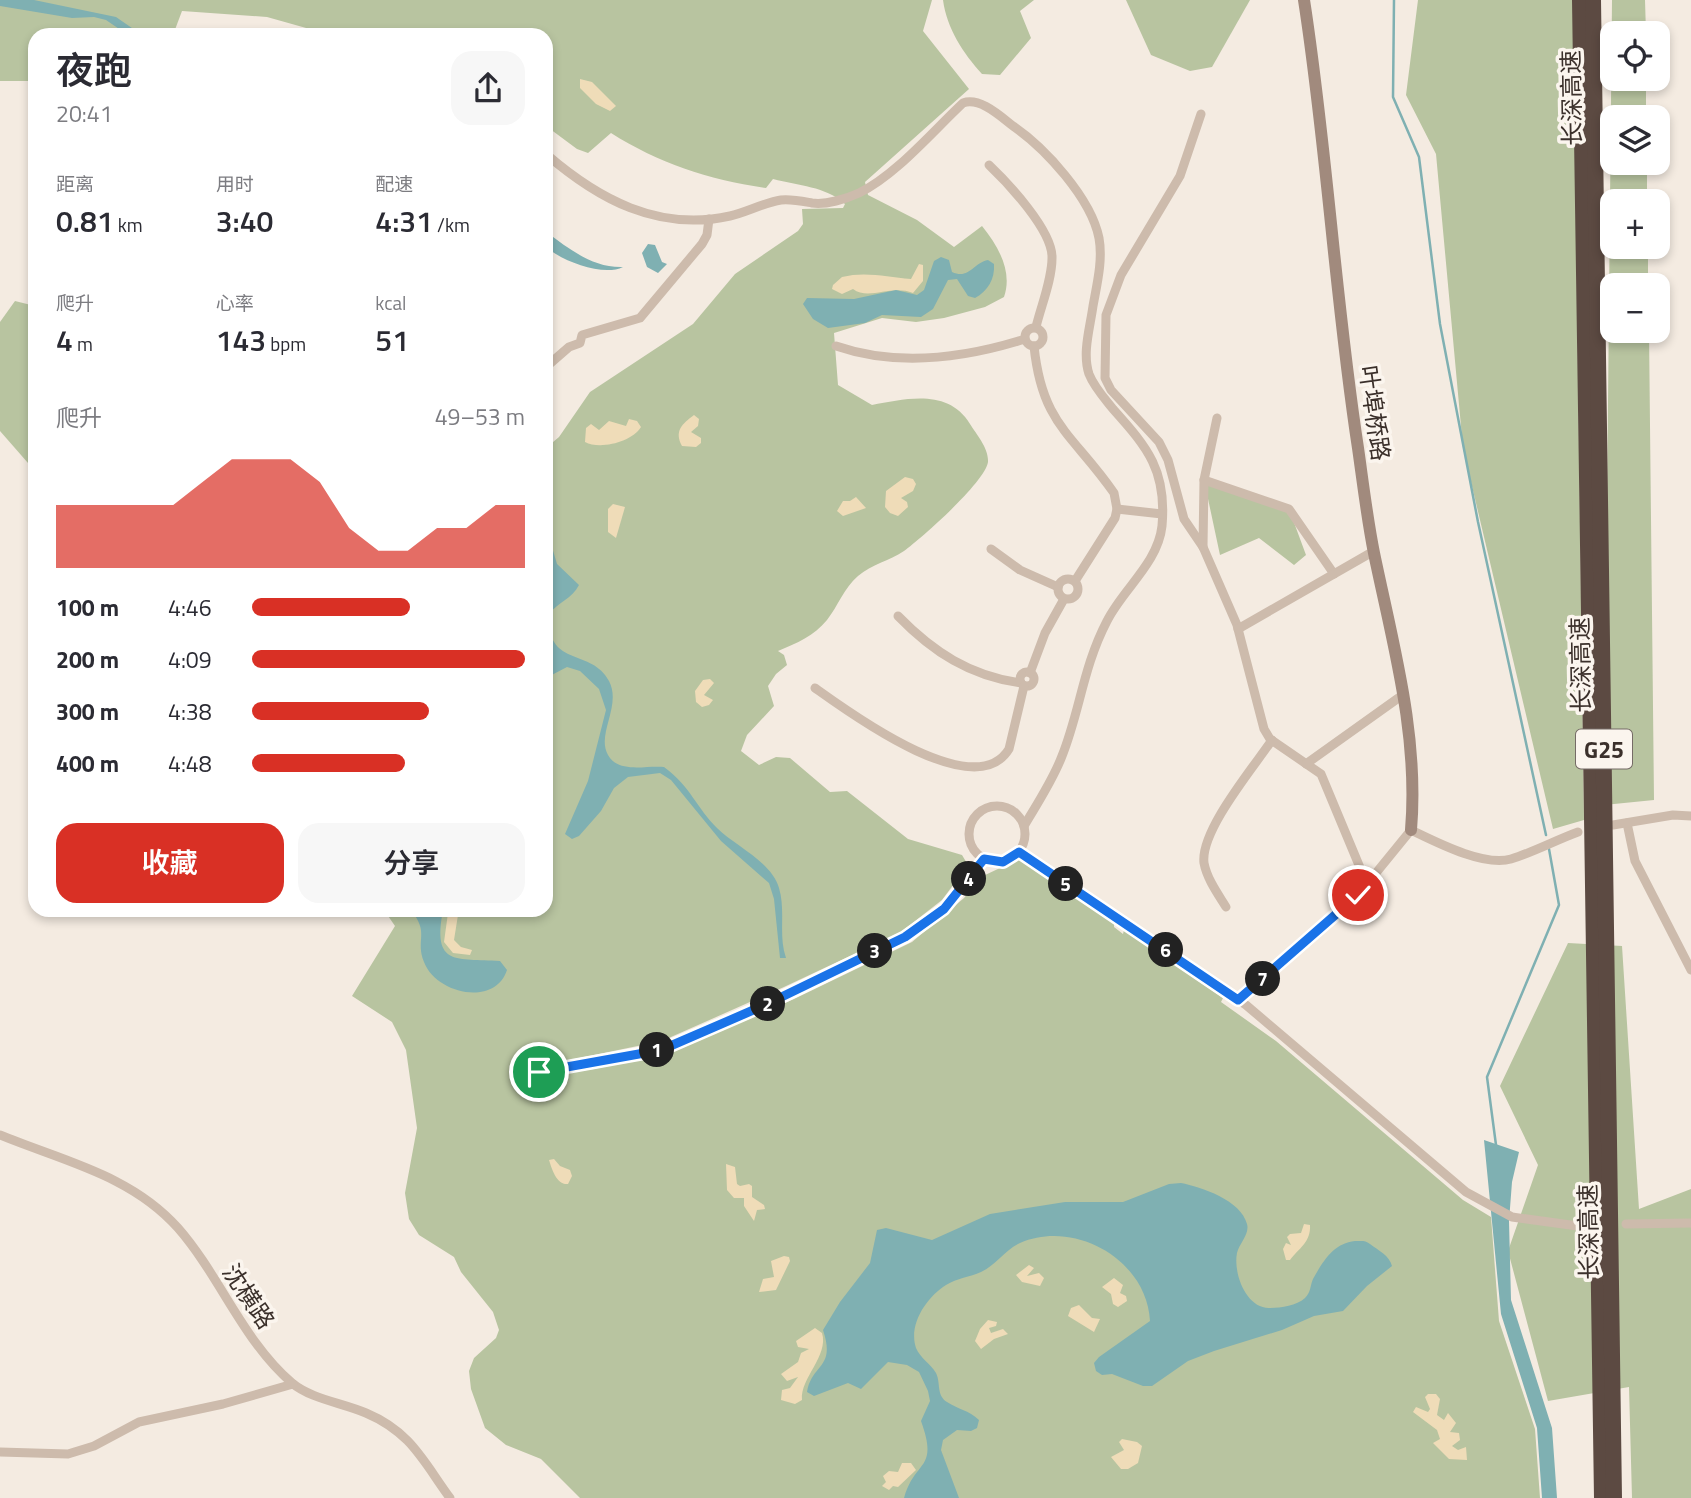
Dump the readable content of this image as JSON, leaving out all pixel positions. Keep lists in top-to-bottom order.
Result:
{
  "streets": {
    "highway": ["长深高速", "G25"],
    "street": ["叶埠桥路", "沈横路"]
  },
  "page": {
    "map_buttons": ["+", "−"],
    "heading": ["夜跑", "20:41"],
    "stats": [
      ["距离", "0.81 km"],
      ["用时", "3:40"],
      ["配速", "4:31 /km"],
      ["爬升", "4 m"],
      ["心率", "143 bpm"],
      ["kcal", "51"]
    ],
    "chart": ["爬升", "49–53 m"],
    "list": [
      {
        "name": "100 m",
        "note": "4:46"
      },
      {
        "name": "200 m",
        "note": "4:09"
      },
      {
        "name": "300 m",
        "note": "4:38"
      },
      {
        "name": "400 m",
        "note": "4:48"
      }
    ],
    "buttons": ["收藏", "分享"],
    "pins": [
      "4",
      "5",
      "6",
      "3",
      "7",
      "2",
      "1"
    ]
  }
}
